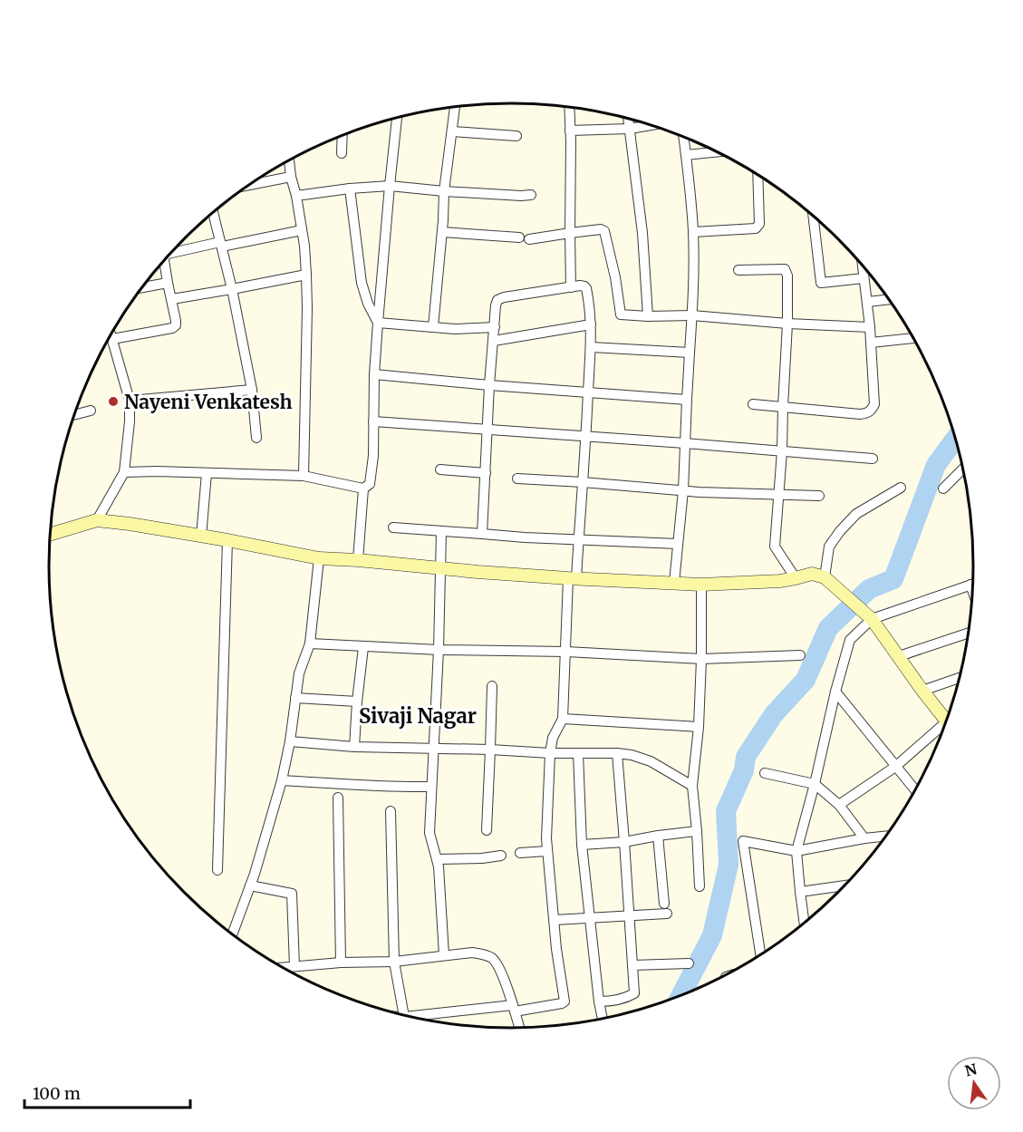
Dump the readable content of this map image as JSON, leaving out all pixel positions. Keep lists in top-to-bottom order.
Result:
{
  "districts": ["Sivaji Nagar"],
  "places": ["Nayeni Venkatesh"],
  "scale_bar": "100 m",
  "north": "top"
}
